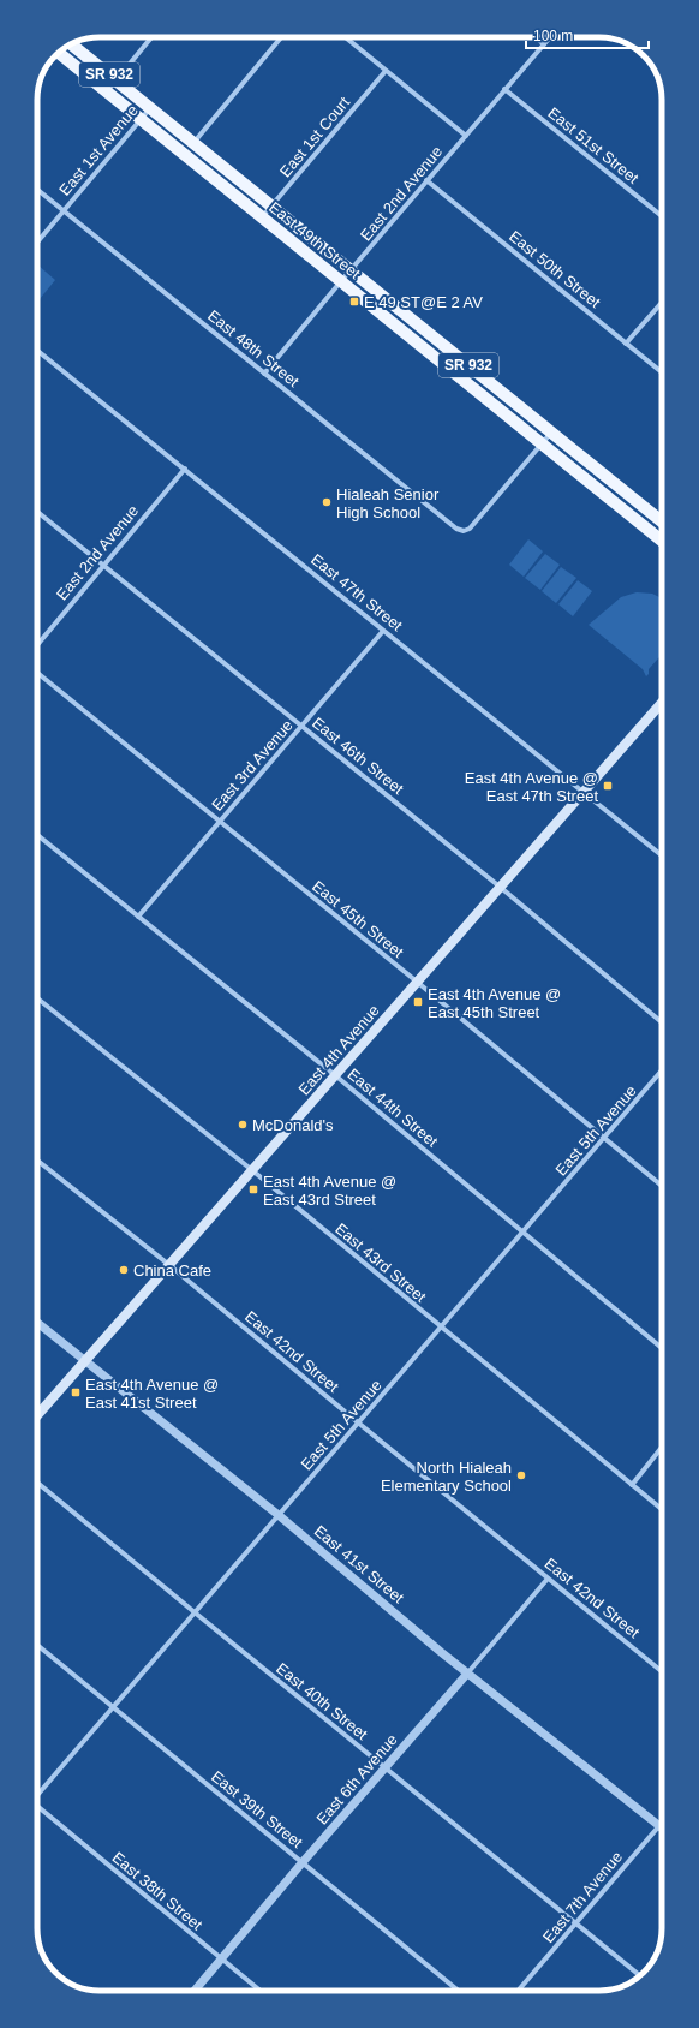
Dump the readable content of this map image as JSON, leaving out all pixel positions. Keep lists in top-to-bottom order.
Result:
{
  "streets": {
    "main road": ["SR 932", "East 49th Street", "East 4th Avenue"],
    "street": [
      "East 1st Court",
      "East 51st Street",
      "East 1st Avenue",
      "East 2nd Avenue",
      "East 50th Street",
      "East 48th Street",
      "East 47th Street",
      "East 46th Street",
      "East 3rd Avenue",
      "East 45th Street",
      "East 44th Street",
      "East 5th Avenue",
      "East 43rd Street",
      "East 42nd Street",
      "East 41st Street",
      "East 40th Street",
      "East 6th Avenue",
      "East 39th Street",
      "East 38th Street",
      "East 7th Avenue"
    ]
  },
  "crossings": [
    ["East 1st Court", "East 49th Street"],
    ["East 51st Street", "East 2nd Avenue"],
    ["East 1st Avenue", "East 49th Street"],
    ["East 1st Avenue", "East 48th Street"],
    ["East 2nd Avenue", "East 49th Street"],
    ["East 2nd Avenue", "East 50th Street"],
    ["East 2nd Avenue", "East 48th Street"],
    ["East 2nd Avenue", "East 47th Street"],
    ["East 2nd Avenue", "East 46th Street"],
    ["East 49th Street", "East 48th Street"],
    ["East 47th Street", "East 3rd Avenue"],
    ["East 47th Street", "East 4th Avenue"],
    ["East 46th Street", "East 3rd Avenue"],
    ["East 46th Street", "East 4th Avenue"],
    ["East 3rd Avenue", "East 45th Street"],
    ["East 3rd Avenue", "East 44th Street"],
    ["East 45th Street", "East 4th Avenue"],
    ["East 45th Street", "East 5th Avenue"],
    ["East 4th Avenue", "East 44th Street"],
    ["East 4th Avenue", "East 43rd Street"],
    ["East 4th Avenue", "East 42nd Street"],
    ["East 4th Avenue", "East 41st Street"],
    ["East 44th Street", "East 5th Avenue"],
    ["East 5th Avenue", "East 43rd Street"],
    ["East 5th Avenue", "East 42nd Street"],
    ["East 5th Avenue", "East 41st Street"],
    ["East 5th Avenue", "East 40th Street"],
    ["East 5th Avenue", "East 39th Street"],
    ["East 42nd Street", "East 6th Avenue"],
    ["East 41st Street", "East 6th Avenue"],
    ["East 41st Street", "East 7th Avenue"],
    ["East 40th Street", "East 6th Avenue"],
    ["East 40th Street", "East 7th Avenue"],
    ["East 6th Avenue", "East 39th Street"],
    ["East 6th Avenue", "East 38th Street"]
  ],
  "places": {
    "transit": [
      "E 49 ST@E 2 AV",
      "East 4th Avenue @ East 47th Street",
      "East 4th Avenue @ East 45th Street",
      "East 4th Avenue @ East 43rd Street",
      "East 4th Avenue @ East 41st Street"
    ],
    "other": [
      "Hialeah Senior High School",
      "McDonald's",
      "China Cafe",
      "North Hialeah Elementary School"
    ]
  },
  "scale_bar": "100 m"
}
